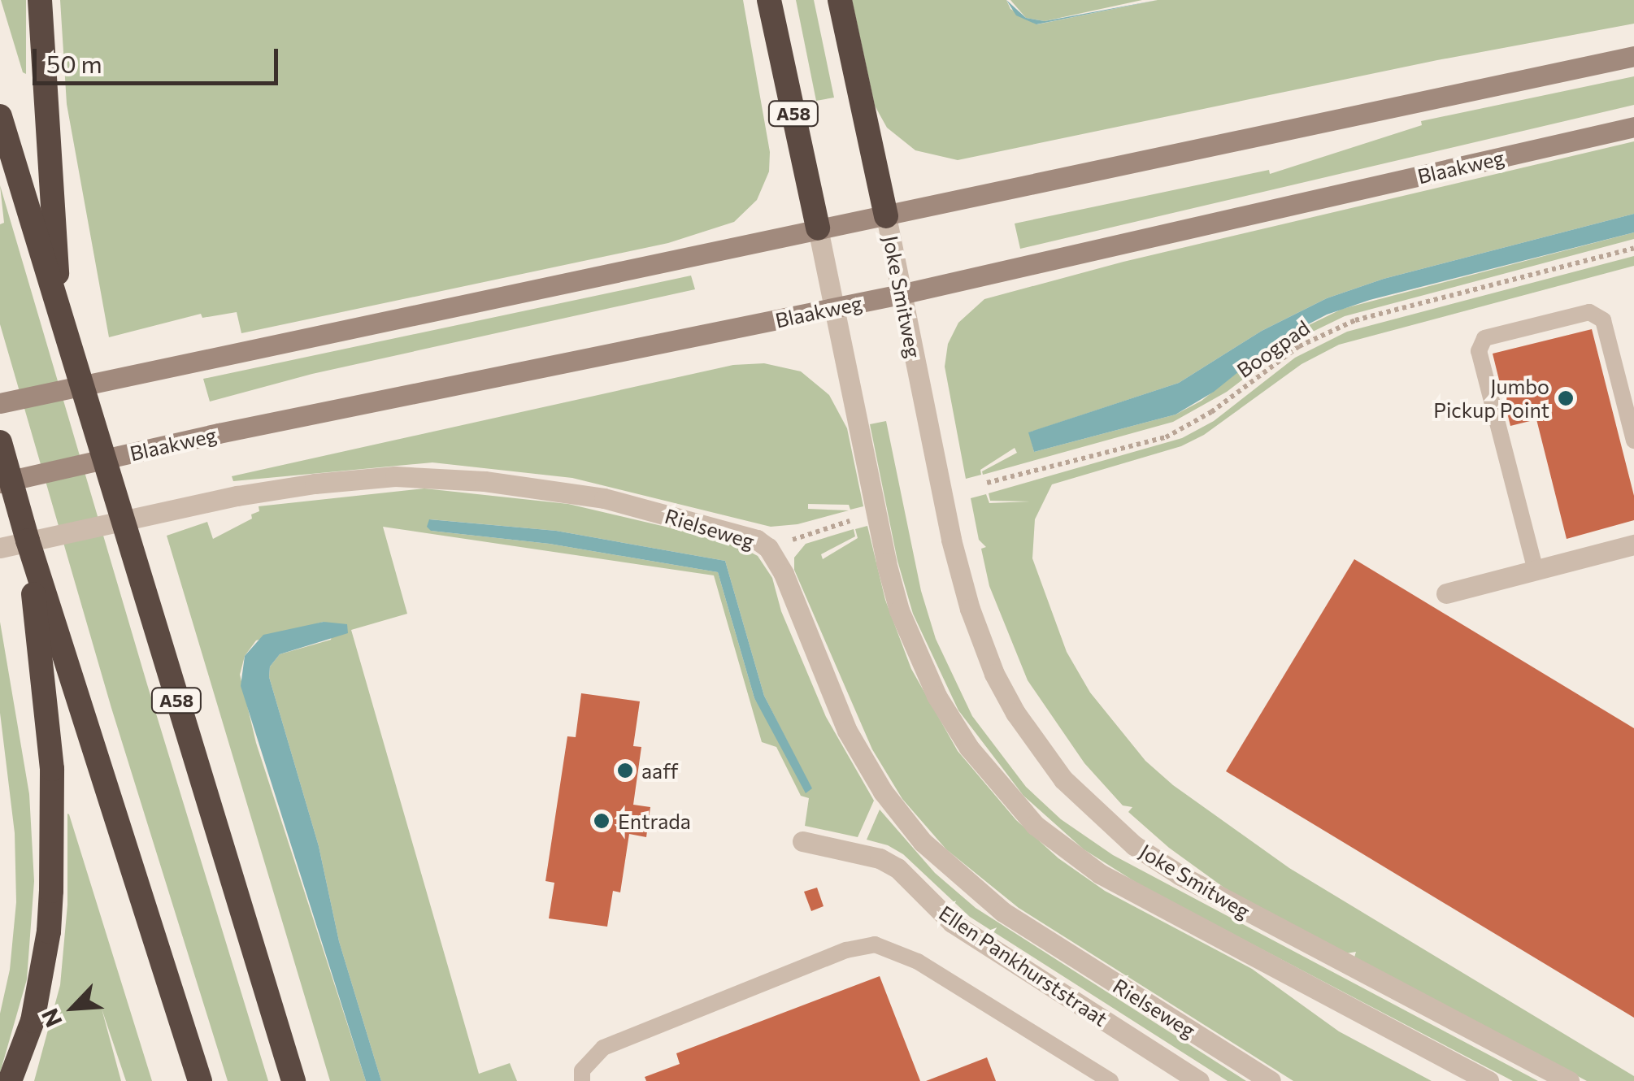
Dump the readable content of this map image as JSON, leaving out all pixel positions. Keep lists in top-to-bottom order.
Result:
{
  "streets": {
    "highway": ["A58"],
    "main road": ["Blaakweg"],
    "street": ["Joke Smitweg", "Rielseweg", "Ellen Pankhurststraat"],
    "path": ["Boogpad"]
  },
  "crossings": [
    ["A58", "Joke Smitweg"],
    ["Blaakweg", "Joke Smitweg"]
  ],
  "places": ["Jumbo Pickup Point", "aaff", "Entrada"],
  "scale_bar": "50 m",
  "north": "bottom left"
}
